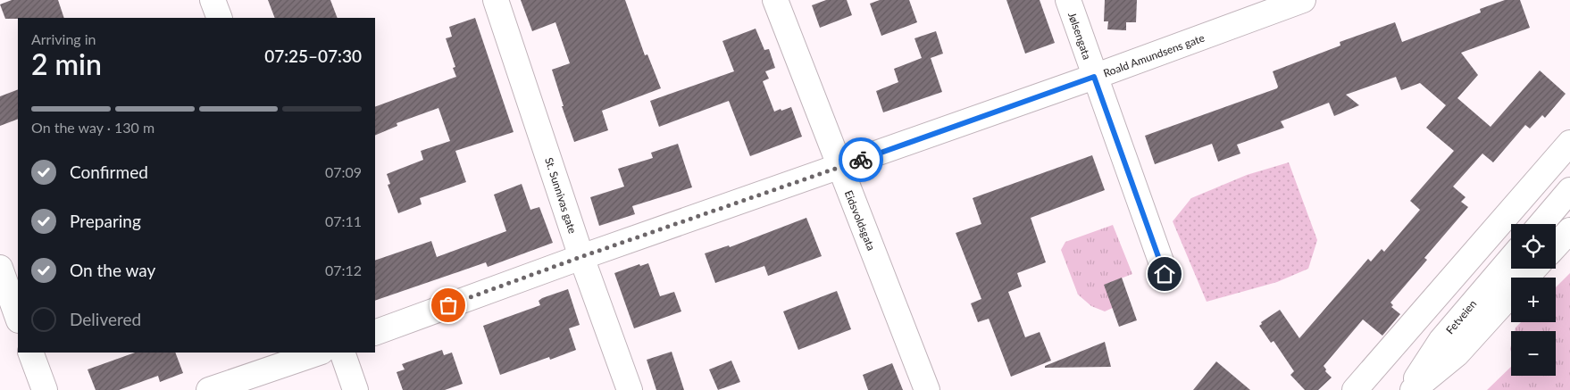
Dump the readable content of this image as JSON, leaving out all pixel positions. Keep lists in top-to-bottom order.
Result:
{
  "streets": {
    "main road": [
      "Jølsengata",
      "Roald Amundsens gate",
      "St. Sunnivas gate",
      "Eidsvoldsgata",
      "Fetveien"
    ]
  },
  "crossings": [
    ["Jølsengata", "Roald Amundsens gate"],
    ["Roald Amundsens gate", "St. Sunnivas gate"],
    ["Roald Amundsens gate", "Eidsvoldsgata"]
  ],
  "page": {
    "heading": ["2 min", "Arriving in", "07:25–07:30"],
    "bar": "On the way · 130 m",
    "list": [
      ["Confirmed", "07:09"],
      ["Preparing", "07:11"],
      ["On the way", "07:12"],
      "Delivered"
    ],
    "map_buttons": ["+", "−"]
  }
}
